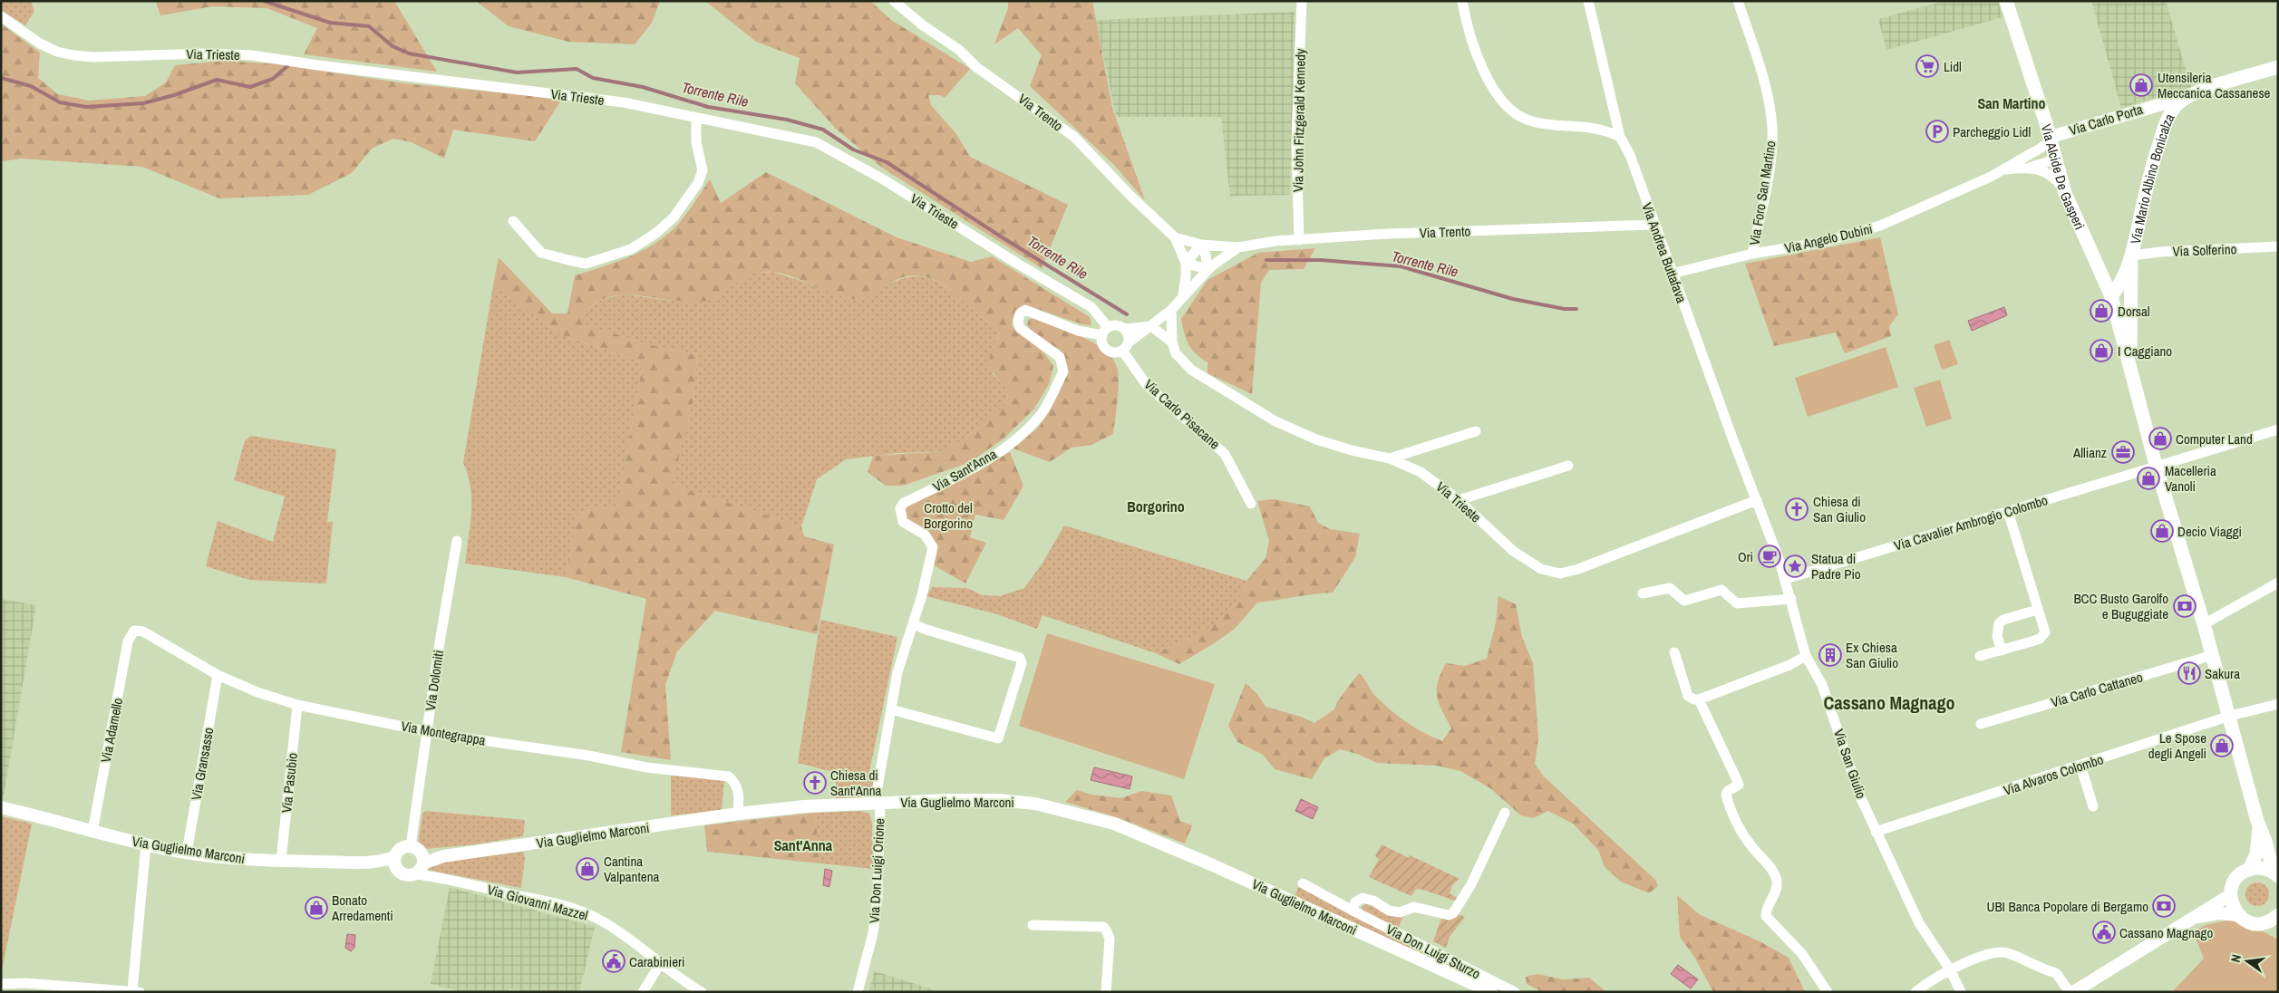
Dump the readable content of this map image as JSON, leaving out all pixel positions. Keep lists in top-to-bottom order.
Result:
{
  "streets": {
    "main road": ["Via Alcide De Gasperi", "Via Mario Albino Bonicalza"],
    "street": [
      "Via Trieste",
      "Via Trento",
      "Via Carlo Porta",
      "Via John Fitzgerald Kennedy",
      "Via Foro San Martino",
      "Via Angelo Dubini",
      "Via Solferino",
      "Via Andrea Buttafava",
      "Via Carlo Pisacane",
      "Via Sant'Anna",
      "Via Cavalier Ambrogio Colombo",
      "Via Dolomiti",
      "Via Carlo Cattaneo",
      "Via Adamello",
      "Via Montegrappa",
      "Via Gransasso",
      "Via San Giulio",
      "Via Alvaros Colombo",
      "Via Pasubio",
      "Via Guglielmo Marconi",
      "Via Don Luigi Orione",
      "Via Giovanni Mazzel",
      "Via Don Luigi Sturzo"
    ]
  },
  "crossings": [
    ["Via Trieste", "Via Trento"],
    ["Via Trieste", "Via Andrea Buttafava"],
    ["Via Trieste", "Via Carlo Pisacane"],
    ["Via Trieste", "Via Sant'Anna"],
    ["Via Trieste", "Via San Giulio"],
    ["Via Trento", "Via John Fitzgerald Kennedy"],
    ["Via Trento", "Via Andrea Buttafava"],
    ["Via Carlo Porta", "Via Alcide De Gasperi"],
    ["Via Carlo Porta", "Via Mario Albino Bonicalza"],
    ["Via Carlo Porta", "Via Angelo Dubini"],
    ["Via Alcide De Gasperi", "Via Mario Albino Bonicalza"],
    ["Via Alcide De Gasperi", "Via Angelo Dubini"],
    ["Via Mario Albino Bonicalza", "Via Solferino"],
    ["Via Foro San Martino", "Via Angelo Dubini"],
    ["Via Angelo Dubini", "Via Andrea Buttafava"],
    ["Via Andrea Buttafava", "Via San Giulio"],
    ["Via Carlo Pisacane", "Via Sant'Anna"],
    ["Via Sant'Anna", "Via Guglielmo Marconi"],
    ["Via Sant'Anna", "Via Don Luigi Orione"],
    ["Via Cavalier Ambrogio Colombo", "Via San Giulio"],
    ["Via Dolomiti", "Via Montegrappa"],
    ["Via Dolomiti", "Via Guglielmo Marconi"],
    ["Via Dolomiti", "Via Giovanni Mazzel"],
    ["Via Adamello", "Via Montegrappa"],
    ["Via Adamello", "Via Guglielmo Marconi"],
    ["Via Montegrappa", "Via Gransasso"],
    ["Via Montegrappa", "Via Pasubio"],
    ["Via Montegrappa", "Via Guglielmo Marconi"],
    ["Via Gransasso", "Via Guglielmo Marconi"],
    ["Via San Giulio", "Via Alvaros Colombo"],
    ["Via Pasubio", "Via Guglielmo Marconi"],
    ["Via Guglielmo Marconi", "Via Don Luigi Orione"],
    ["Via Guglielmo Marconi", "Via Giovanni Mazzel"]
  ],
  "districts": [
    "San Martino",
    "Borgorino",
    "Cassano Magnago",
    "Sant'Anna"
  ],
  "water": ["Torrente Rile"],
  "parks": ["Crotto del Borgorino"],
  "places": {
    "supermarket": ["Lidl"],
    "shop": [
      "Utensileria Meccanica Cassanese",
      "Dorsal",
      "I Caggiano",
      "Computer Land",
      "Macelleria Vanoli",
      "Decio Viaggi",
      "Le Spose degli Angeli",
      "Cantina Valpantena",
      "Bonato Arredamenti"
    ],
    "parking": ["Parcheggio Lidl"],
    "office": ["Allianz"],
    "church": ["Chiesa di San Giulio", "Chiesa di Sant'Anna"],
    "cafe": ["Ori"],
    "place": ["Statua di Padre Pio"],
    "bank": ["BCC Busto Garolfo e Buguggiate", "UBI Banca Popolare di Bergamo"],
    "building": ["Ex Chiesa San Giulio"],
    "restaurant": ["Sakura"],
    "public building": ["Cassano Magnago", "Carabinieri"]
  },
  "north": "left"
}
